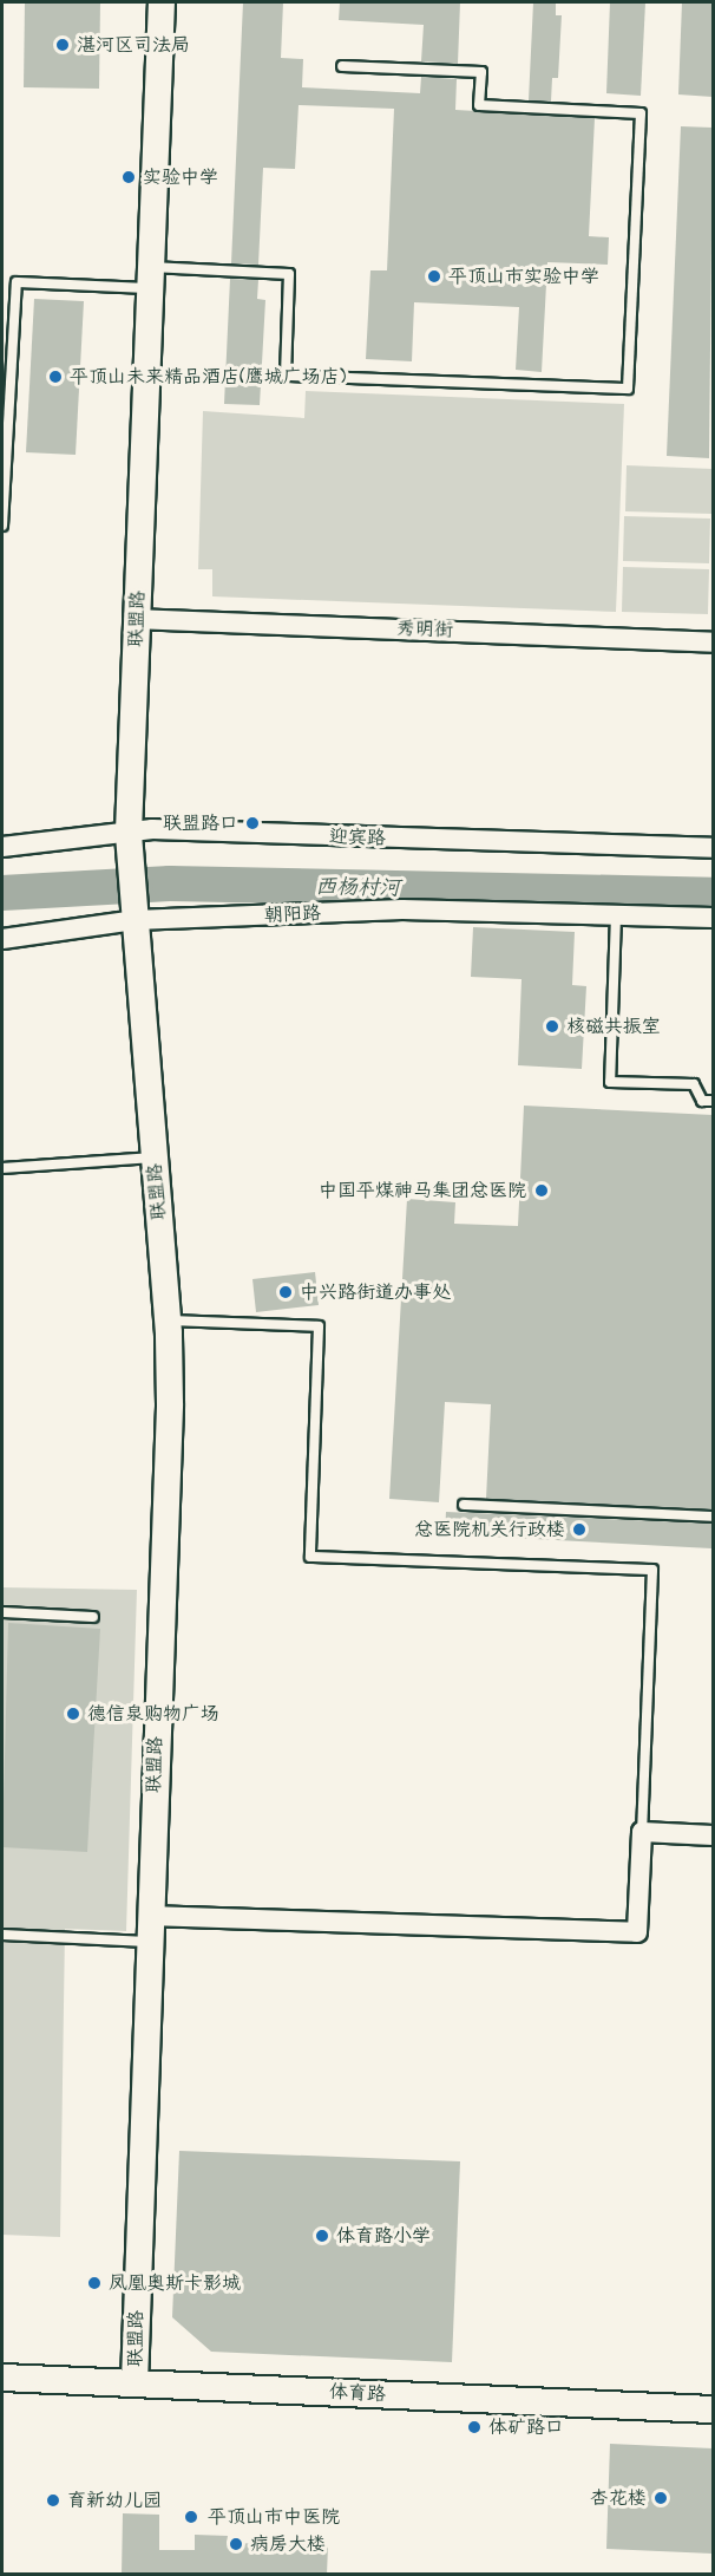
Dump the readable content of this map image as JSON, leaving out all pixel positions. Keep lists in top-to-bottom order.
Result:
{
  "streets": {
    "street": [
      "联盟路",
      "秀明街",
      "迎宾路",
      "朝阳路",
      "体育路"
    ]
  },
  "crossings": [
    ["联盟路", "秀明街"],
    ["联盟路", "迎宾路"],
    ["联盟路", "朝阳路"],
    ["联盟路", "体育路"]
  ],
  "water": ["西杨村河"],
  "places": [
    "湛河区司法局",
    "实验中学",
    "平顶山市实验中学",
    "平顶山未来精品酒店(鹰城广场店)",
    "联盟路口",
    "核磁共振室",
    "中国平煤神马集团总医院",
    "中兴路街道办事处",
    "总医院机关行政楼",
    "德信泉购物广场",
    "体育路小学",
    "凤凰奥斯卡影城",
    "体矿路口",
    "杏花楼",
    "育新幼儿园",
    "平顶山市中医院",
    "病房大楼"
  ]
}
